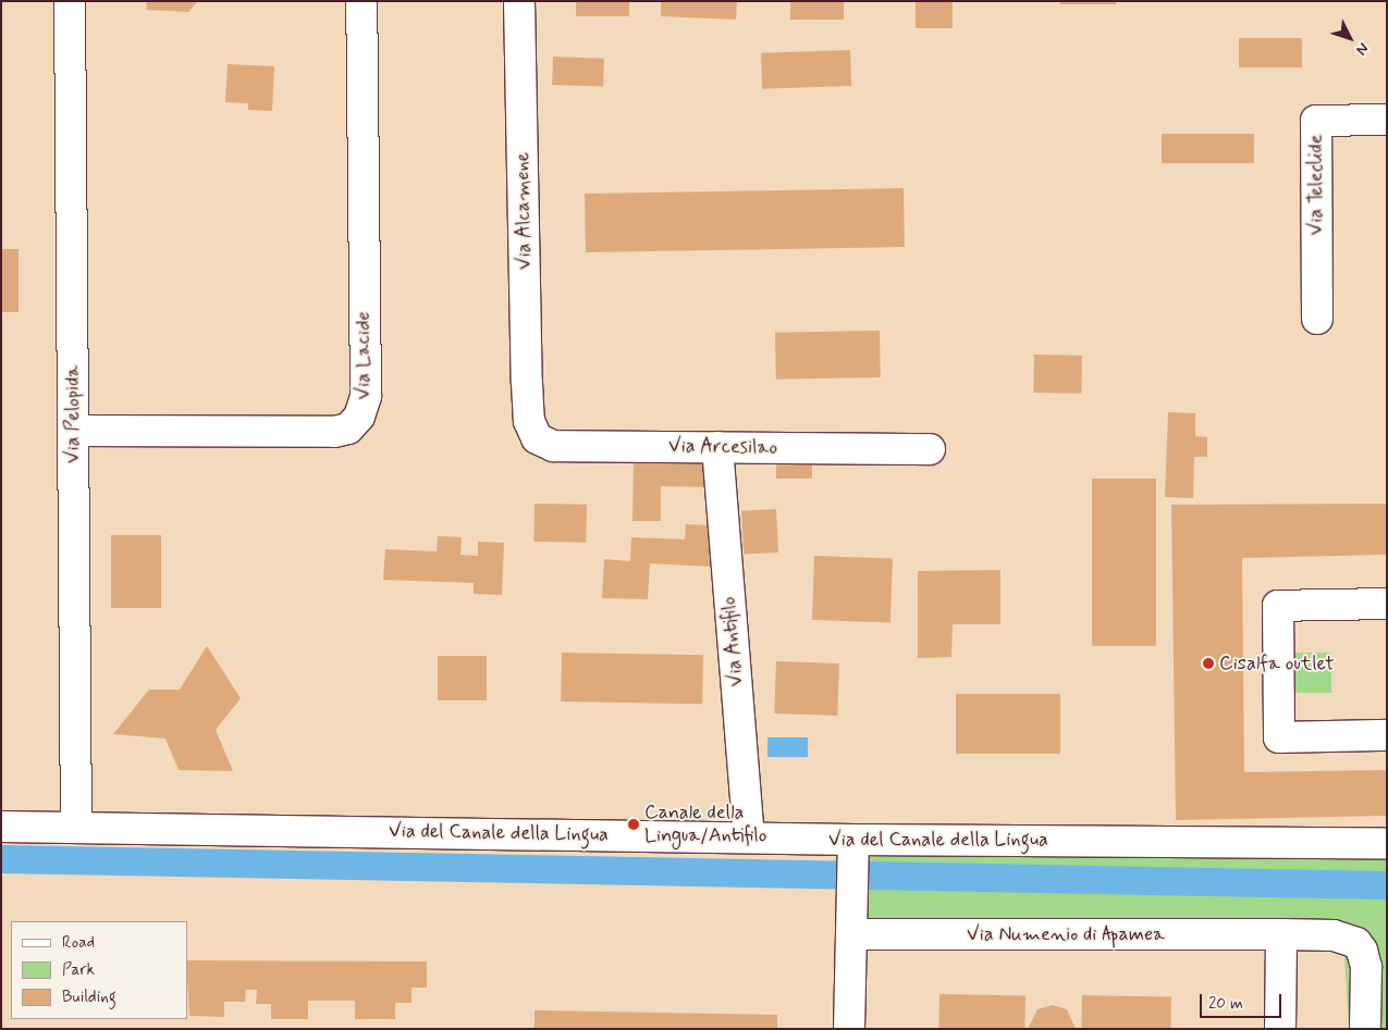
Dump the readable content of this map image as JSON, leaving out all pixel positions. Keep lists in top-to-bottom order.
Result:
{
  "streets": {
    "street": [
      "Via Teleclide",
      "Via Alcamene",
      "Via Lacide",
      "Via Pelopida",
      "Via Arcesilao",
      "Via Antifilo",
      "Via del Canale della Lingua",
      "Via Numenio di Apamea"
    ]
  },
  "crossings": [
    ["Via Alcamene", "Via Arcesilao"],
    ["Via Lacide", "Via Pelopida"],
    ["Via Pelopida", "Via del Canale della Lingua"],
    ["Via Arcesilao", "Via Antifilo"],
    ["Via Antifilo", "Via del Canale della Lingua"]
  ],
  "places": ["Cisalfa outlet", "Canale della Lingua/Antifilo"],
  "legend": ["Road", "Park", "Building"],
  "scale_bar": "20 m",
  "north": "bottom right"
}
